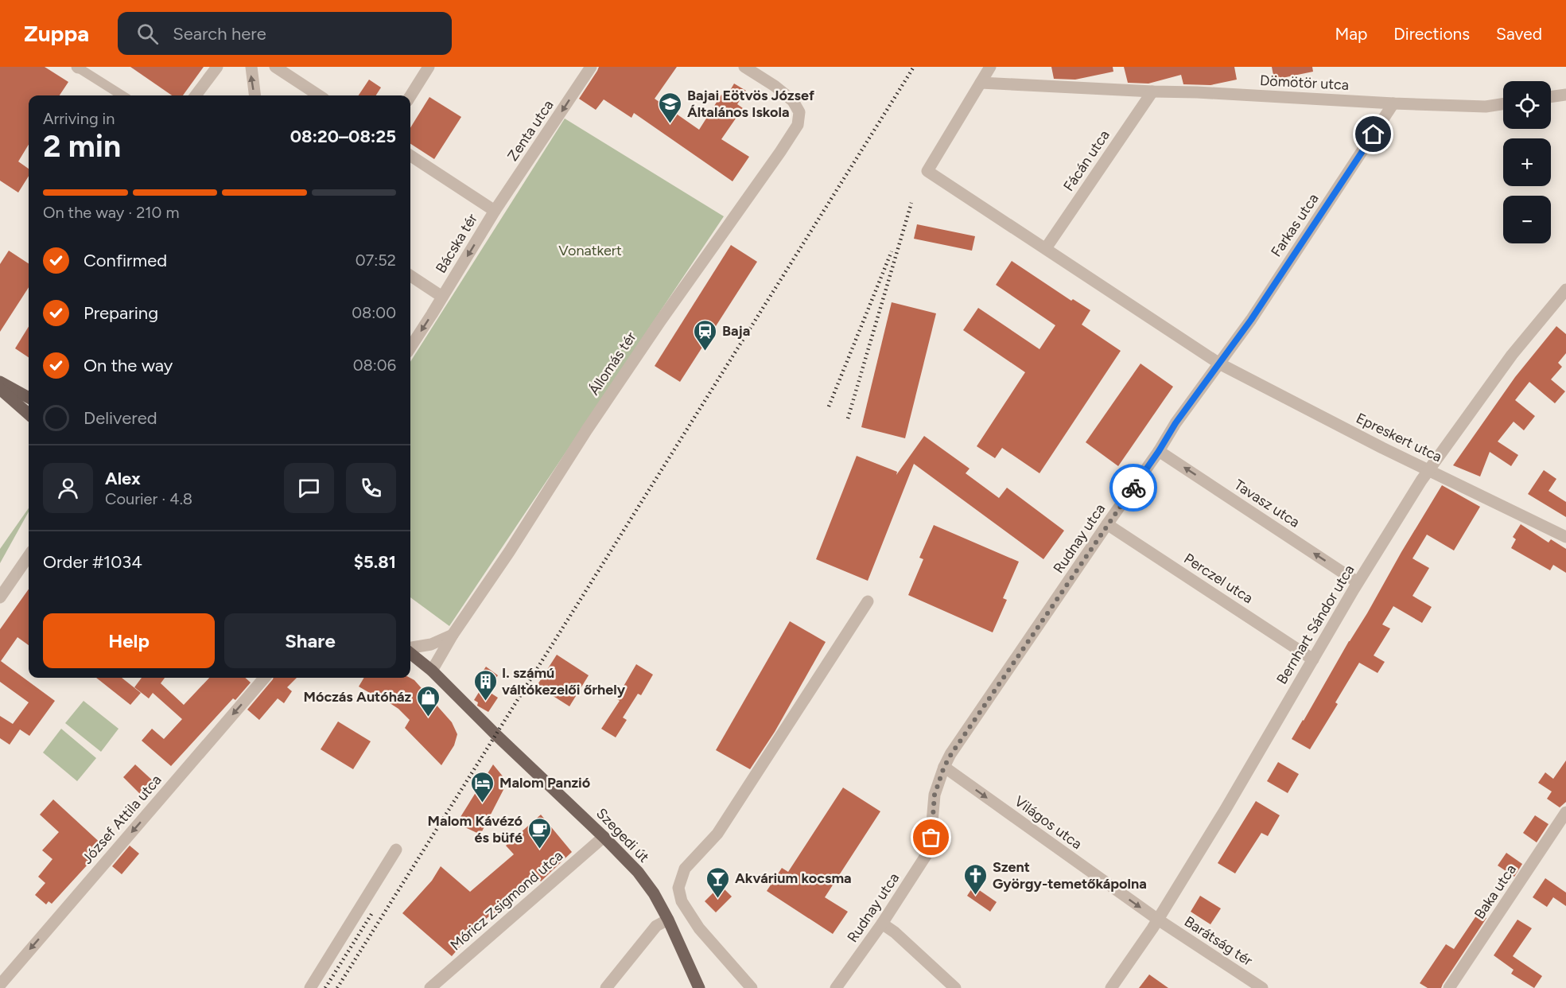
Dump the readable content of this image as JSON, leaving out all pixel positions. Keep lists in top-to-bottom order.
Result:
{
  "streets": {
    "main road": ["Szegedi út"],
    "street": [
      "Dömötör utca",
      "Zenta utca",
      "Fácán utca",
      "Farkas utca",
      "Bácska tér",
      "Állomás tér",
      "Epreskert utca",
      "Tavasz utca",
      "Rudnay utca",
      "Perczel utca",
      "Bernhart Sándor utca",
      "József Attila utca",
      "Világos utca",
      "Baka utca",
      "Móricz Zsigmond utca",
      "Barátság tér"
    ]
  },
  "crossings": [
    ["Dömötör utca", "Fácán utca"],
    ["Dömötör utca", "Farkas utca"],
    ["Zenta utca", "Bácska tér"],
    ["Farkas utca", "Epreskert utca"],
    ["Farkas utca", "Rudnay utca"],
    ["Állomás tér", "Szegedi út"],
    ["Epreskert utca", "Rudnay utca"],
    ["Epreskert utca", "Bernhart Sándor utca"],
    ["Tavasz utca", "Rudnay utca"],
    ["Tavasz utca", "Bernhart Sándor utca"],
    ["Rudnay utca", "Perczel utca"],
    ["Rudnay utca", "Világos utca"],
    ["Perczel utca", "Bernhart Sándor utca"],
    ["Bernhart Sándor utca", "Világos utca"],
    ["Bernhart Sándor utca", "Barátság tér"],
    ["Világos utca", "Barátság tér"],
    ["Szegedi út", "Móricz Zsigmond utca"]
  ],
  "one_way": [
    "Zenta utca",
    "Bácska tér",
    "Tavasz utca",
    "József Attila utca",
    "Világos utca"
  ],
  "parks": ["Vonatkert"],
  "places": {
    "school or university": ["Bajai Eötvös József Általános Iskola"],
    "station": ["Baja"],
    "building": ["I. számú váltókezelői őrhely"],
    "shop": ["Móczás Autóház"],
    "hotel": ["Malom Panzió"],
    "cafe": ["Malom Kávézó és büfé"],
    "church": ["Szent György-temetőkápolna"],
    "bar": ["Akvárium kocsma"]
  },
  "page": {
    "header": "Zuppa",
    "search": "Search here",
    "nav": ["Map", "Directions", "Saved"],
    "map_buttons": ["+", "−"],
    "heading": ["2 min", "Arriving in", "08:20–08:25"],
    "panel": [
      "Alex",
      "Courier · 4.8",
      "Order #1034",
      "$5.81"
    ],
    "bar": "On the way · 210 m",
    "list": [
      ["Confirmed", "07:52"],
      ["Preparing", "08:00"],
      ["On the way", "08:06"],
      "Delivered"
    ],
    "buttons": ["Help", "Share"]
  }
}
